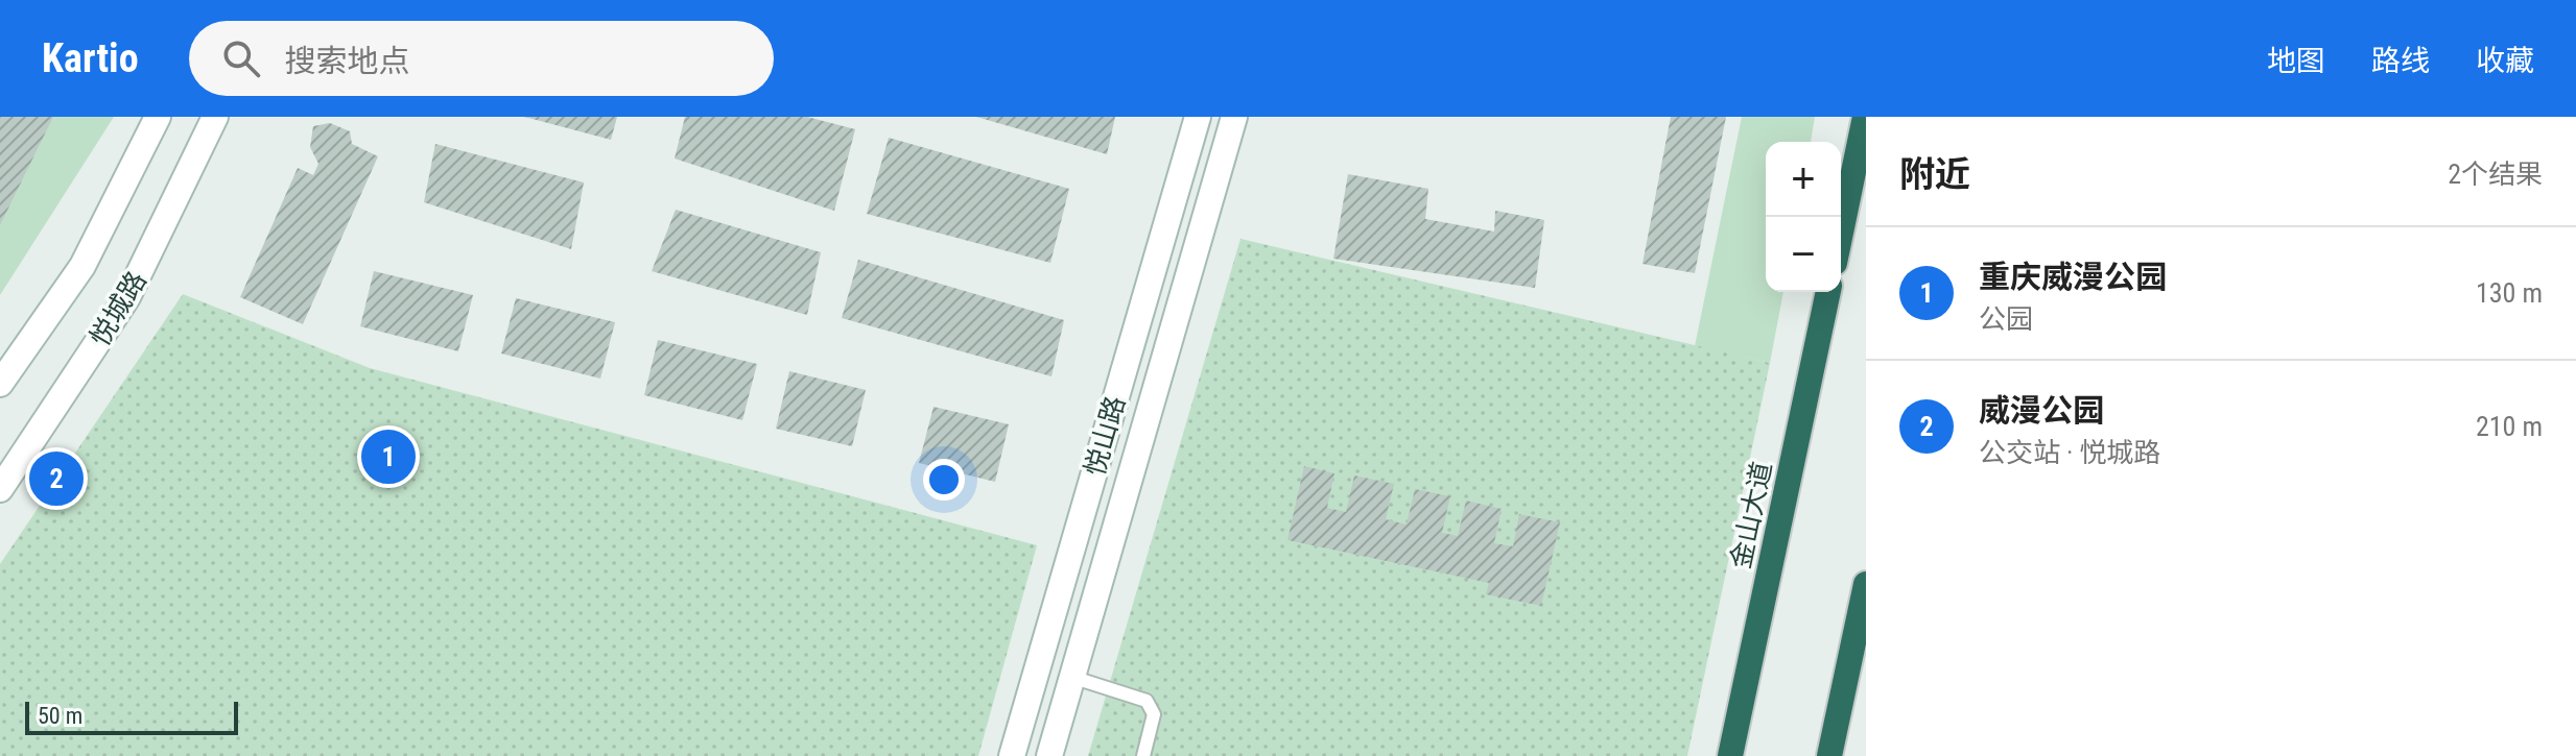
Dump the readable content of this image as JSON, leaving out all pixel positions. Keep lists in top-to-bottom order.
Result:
{
  "streets": {
    "highway": ["金山大道"],
    "main road": ["悦城路", "悦山路"]
  },
  "scale_bar": "50 m",
  "page": {
    "header": "Kartio",
    "search": "搜索地点",
    "nav": ["地图", "路线", "收藏"],
    "heading": ["附近", "2个结果"],
    "map_buttons": ["+", "−"],
    "list": [
      {
        "mark": "1",
        "name": "重庆威漫公园",
        "note": "公园",
        "value": "130 m"
      },
      {
        "mark": "2",
        "name": "威漫公园",
        "note": "公交站 · 悦城路",
        "value": "210 m"
      }
    ],
    "pins": ["1", "2"],
    "scale": "50 m"
  }
}
